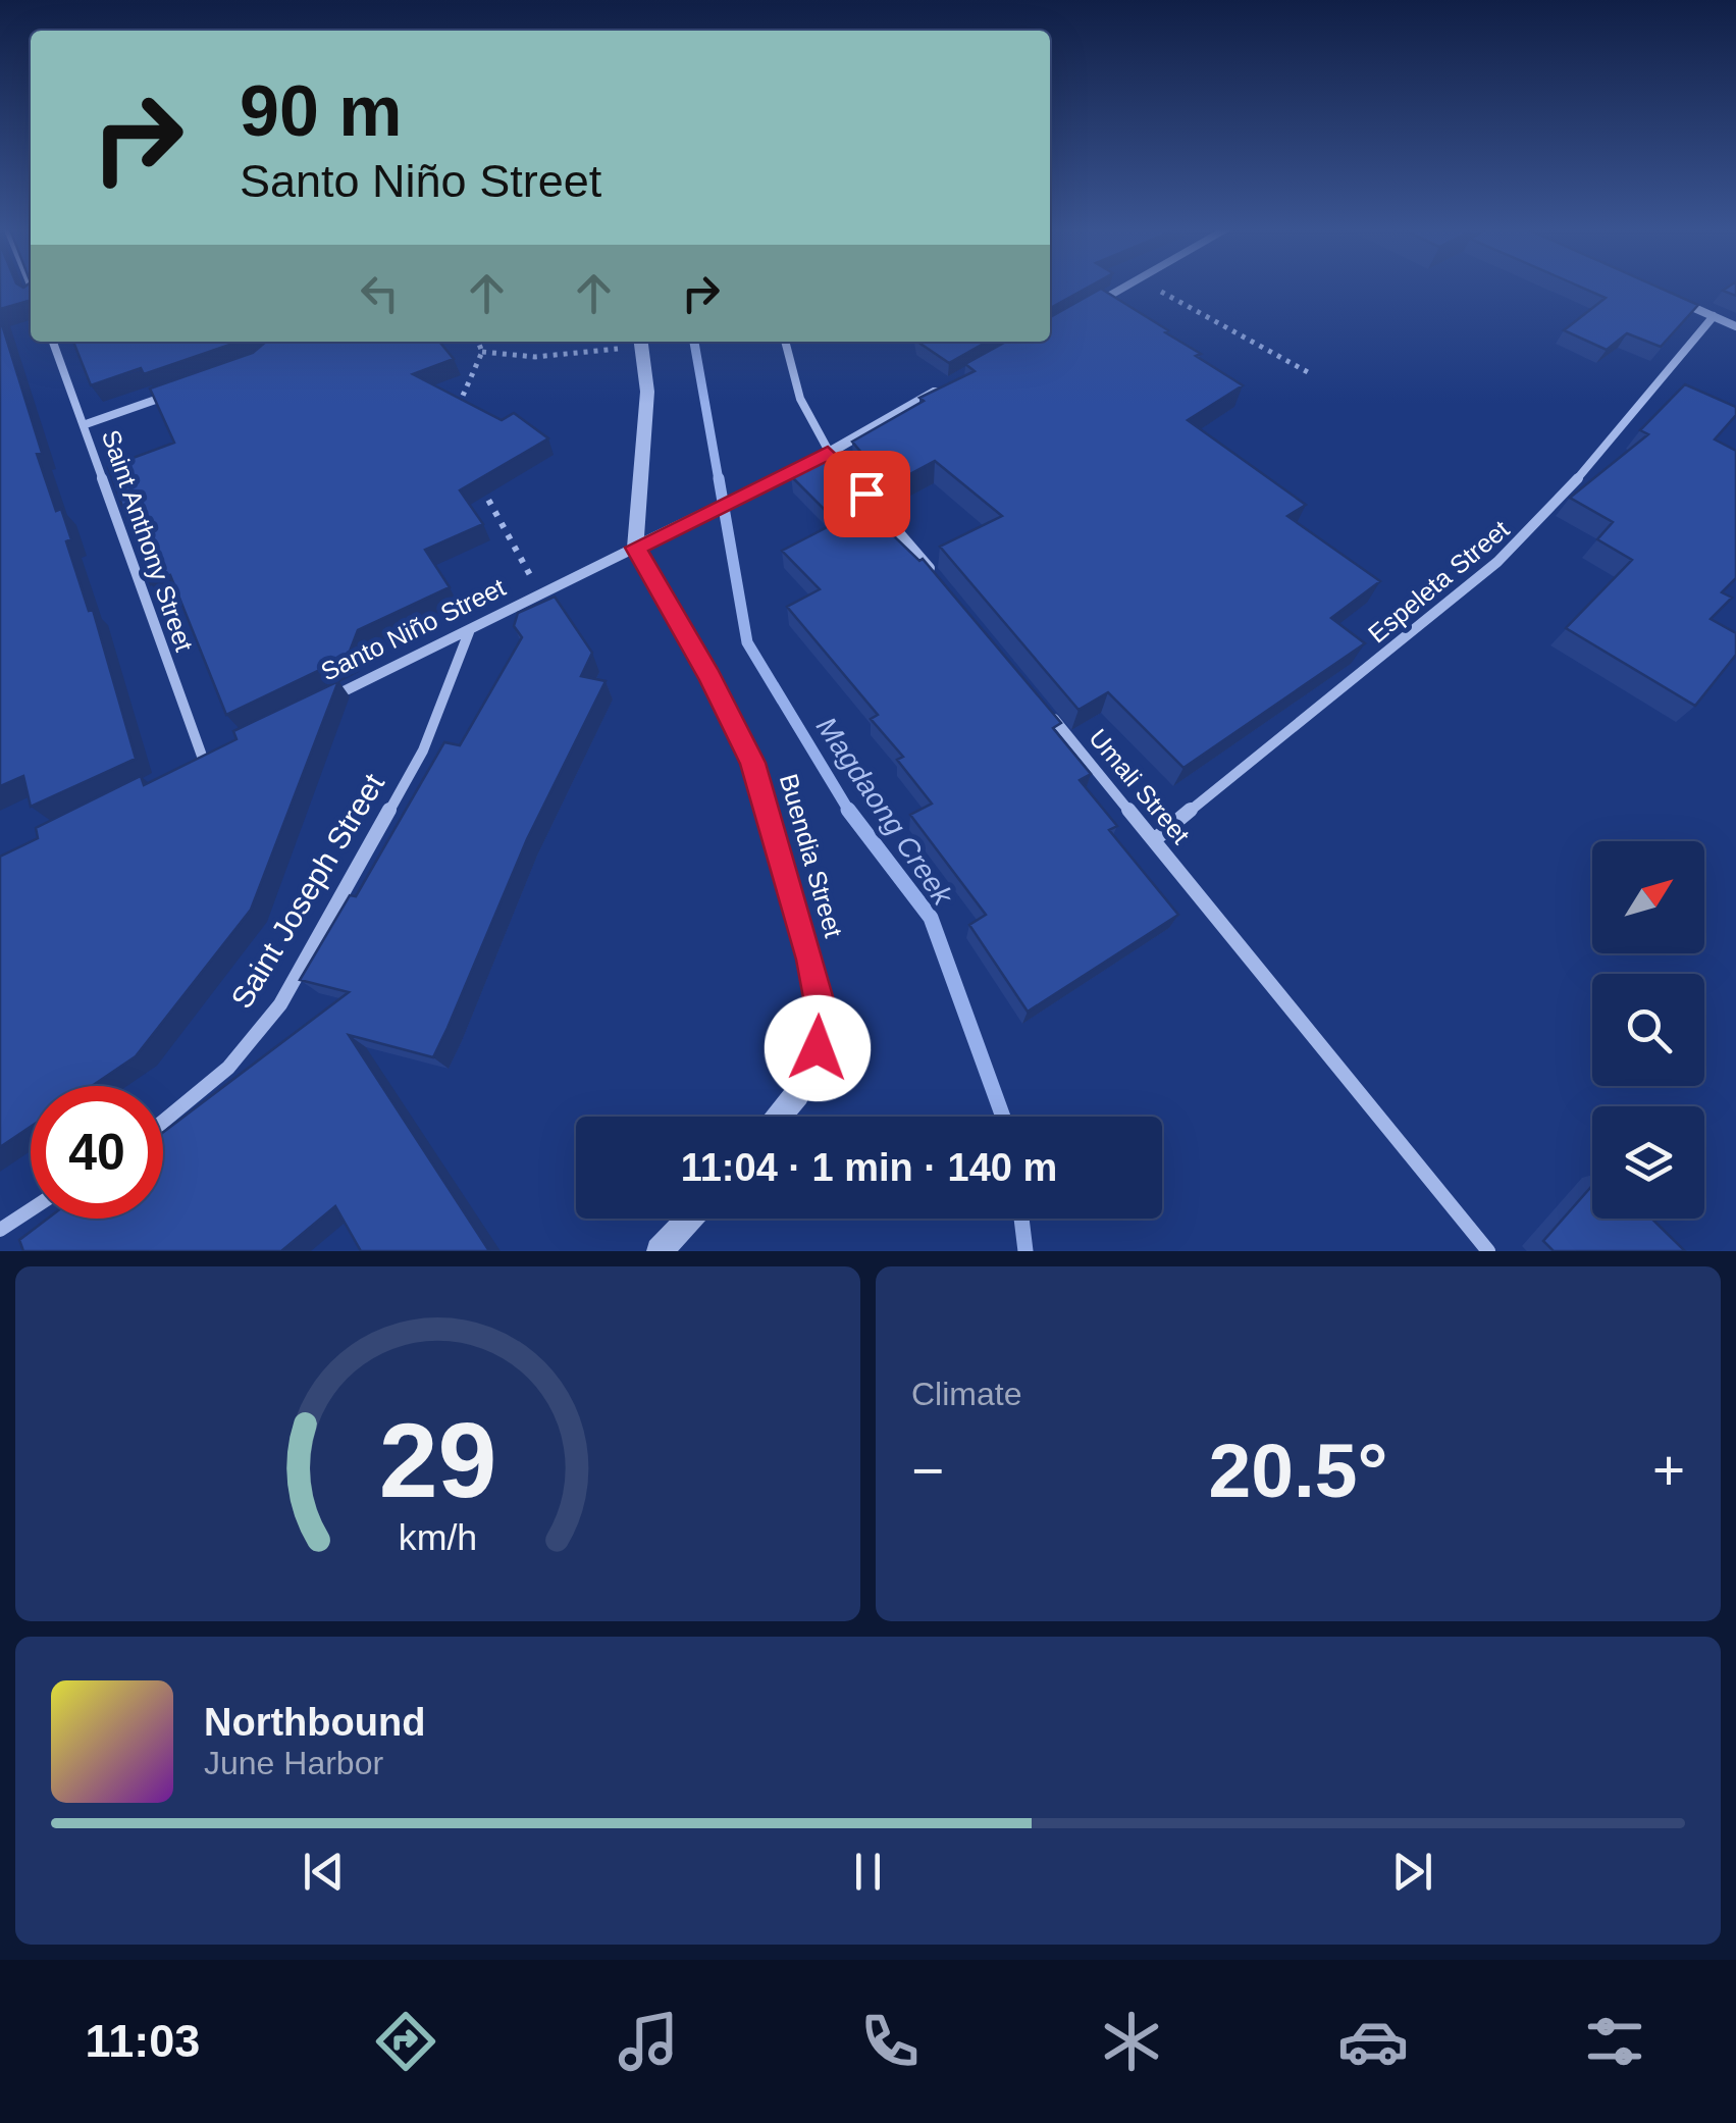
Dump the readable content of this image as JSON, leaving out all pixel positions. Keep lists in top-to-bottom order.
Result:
{
  "streets": {
    "street": [
      "Saint Anthony Street",
      "Espeleta Street",
      "Santo Niño Street",
      "Umali Street",
      "Buendia Street",
      "Saint Joseph Street"
    ]
  },
  "crossings": [
    ["Espeleta Street", "Umali Street"],
    ["Santo Niño Street", "Buendia Street"],
    ["Santo Niño Street", "Saint Joseph Street"]
  ],
  "water": ["Magdaong Creek"],
  "north": "top right",
  "page": {
    "turn": ["90 m", "Santo Niño Street"],
    "limit": "40",
    "trip": "11:04 · 1 min · 140 m",
    "tile": "Climate",
    "heat": ["−", "20.5°", "+"],
    "song": ["Northbound", "June Harbor"],
    "tabs": "11:03",
    "gauge": ["29", "km/h"]
  }
}
